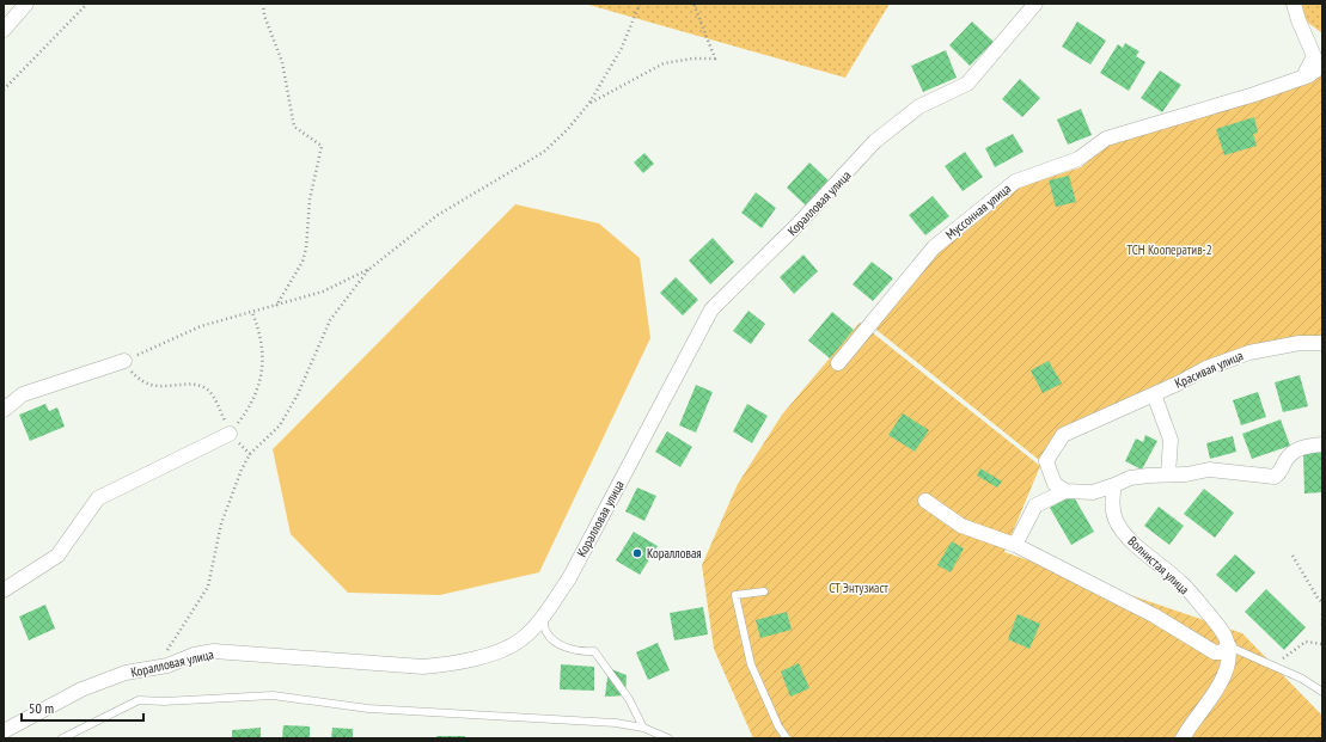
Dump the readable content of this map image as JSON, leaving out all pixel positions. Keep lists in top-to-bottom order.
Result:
{
  "streets": {
    "street": [
      "Коралловая улица",
      "Муссонная улица",
      "Красивая улица",
      "Волнистая улица"
    ]
  },
  "parks": ["ТСН Кооператив-2", "СТ Энтузиаст"],
  "places": ["Коралловая"],
  "scale_bar": "50 m"
}
